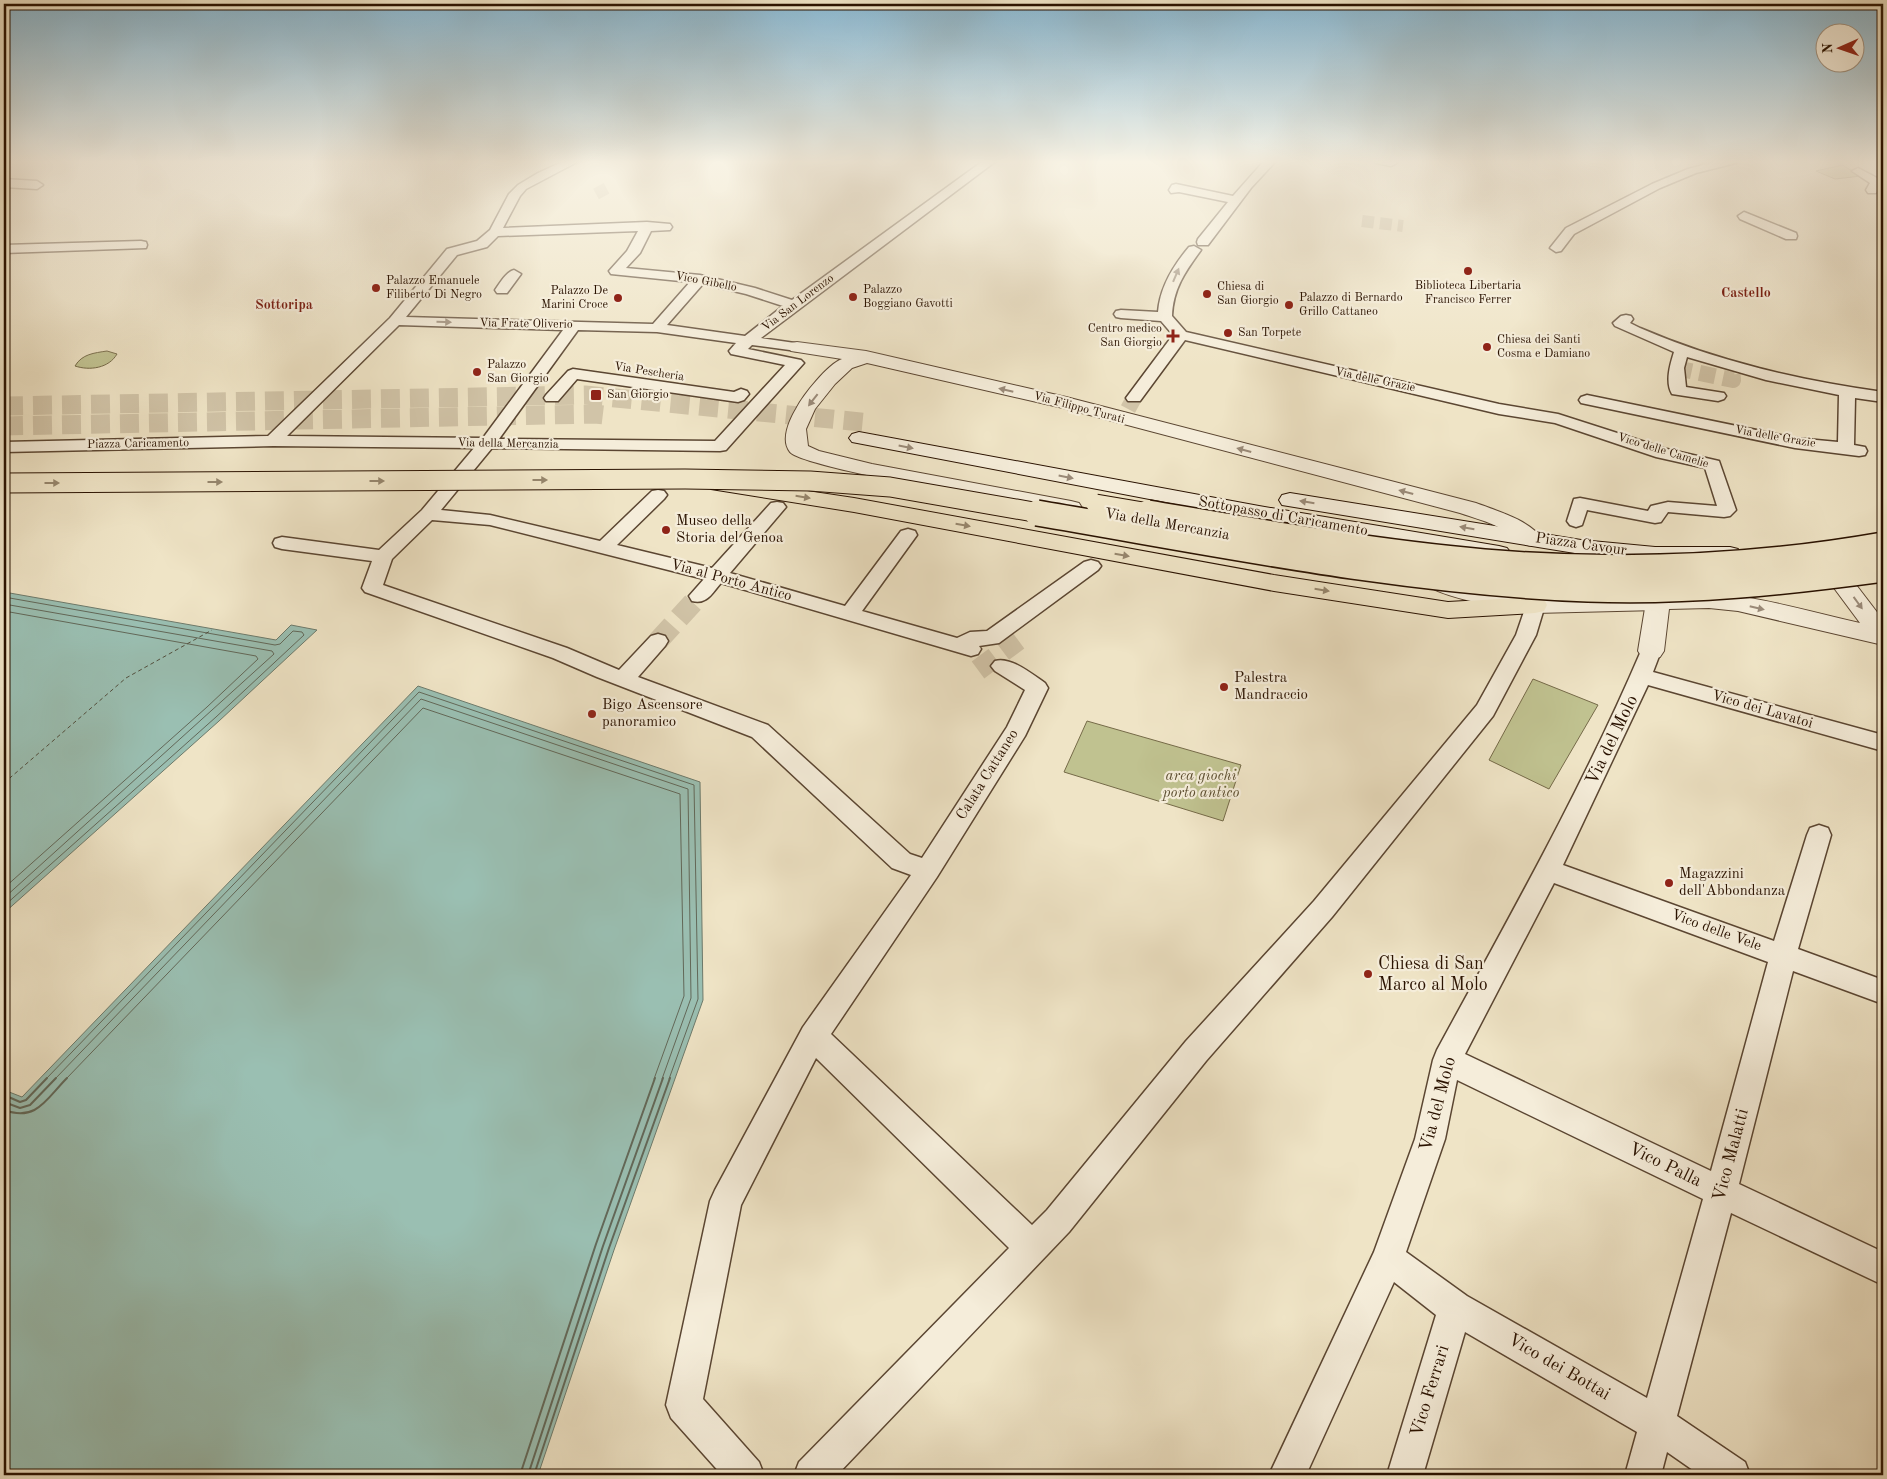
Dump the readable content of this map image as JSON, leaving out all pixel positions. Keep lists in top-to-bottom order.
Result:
{
  "streets": {
    "street": [
      "Vico Gibello",
      "Via San Lorenzo",
      "Via Frate Oliverio",
      "Via Pescheria",
      "Via delle Grazie",
      "Via Filippo Turati",
      "Piazza Caricamento",
      "Via della Mercanzia",
      "Vico delle Camelie",
      "Sottopasso di Caricamento",
      "Piazza Cavour",
      "Via al Porto Antico",
      "Vico dei Lavatoi",
      "Via del Molo",
      "Calata Cattaneo",
      "Vico delle Vele",
      "Vico Malatti",
      "Vico Palla",
      "Vico dei Bottai",
      "Vico Ferrari"
    ]
  },
  "crossings": [
    ["Vico Gibello", "Via San Lorenzo"],
    ["Via San Lorenzo", "Via Frate Oliverio"],
    ["Via San Lorenzo", "Via Filippo Turati"],
    ["Via San Lorenzo", "Via della Mercanzia"],
    ["Via Frate Oliverio", "Via Filippo Turati"],
    ["Via Frate Oliverio", "Via della Mercanzia"],
    ["Via delle Grazie", "Vico delle Camelie"],
    ["Via Filippo Turati", "Via della Mercanzia"],
    ["Via Filippo Turati", "Piazza Cavour"],
    ["Piazza Caricamento", "Via della Mercanzia"],
    ["Via della Mercanzia", "Via del Molo"],
    ["Sottopasso di Caricamento", "Piazza Cavour"],
    ["Vico dei Lavatoi", "Via del Molo"],
    ["Via del Molo", "Vico delle Vele"],
    ["Via del Molo", "Vico Palla"],
    ["Via del Molo", "Vico dei Bottai"],
    ["Vico delle Vele", "Vico Malatti"],
    ["Vico Malatti", "Vico Palla"],
    ["Vico Malatti", "Vico dei Bottai"],
    ["Vico dei Bottai", "Vico Ferrari"]
  ],
  "one_way": [
    "Via Frate Oliverio",
    "Via Filippo Turati",
    "Via della Mercanzia",
    "Piazza Cavour"
  ],
  "districts": ["Castello", "Sottoripa"],
  "parks": ["area giochi porto antico"],
  "places": {
    "other": [
      "Biblioteca Libertaria Francisco Ferrer",
      "Palazzo Emanuele Filiberto Di Negro",
      "Chiesa di San Giorgio",
      "Palazzo Boggiano Gavotti",
      "Palazzo De Marini Croce",
      "Palazzo di Bernardo Grillo Cattaneo",
      "San Torpete",
      "Chiesa dei Santi Cosma e Damiano",
      "Palazzo San Giorgio",
      "Museo della Storia del Genoa",
      "Palestra Mandraccio",
      "Bigo Ascensore panoramico",
      "Magazzini dell'Abbondanza",
      "Chiesa di San Marco al Molo"
    ],
    "health": ["Centro medico San Giorgio"],
    "transit": ["San Giorgio"]
  },
  "north": "left"
}
